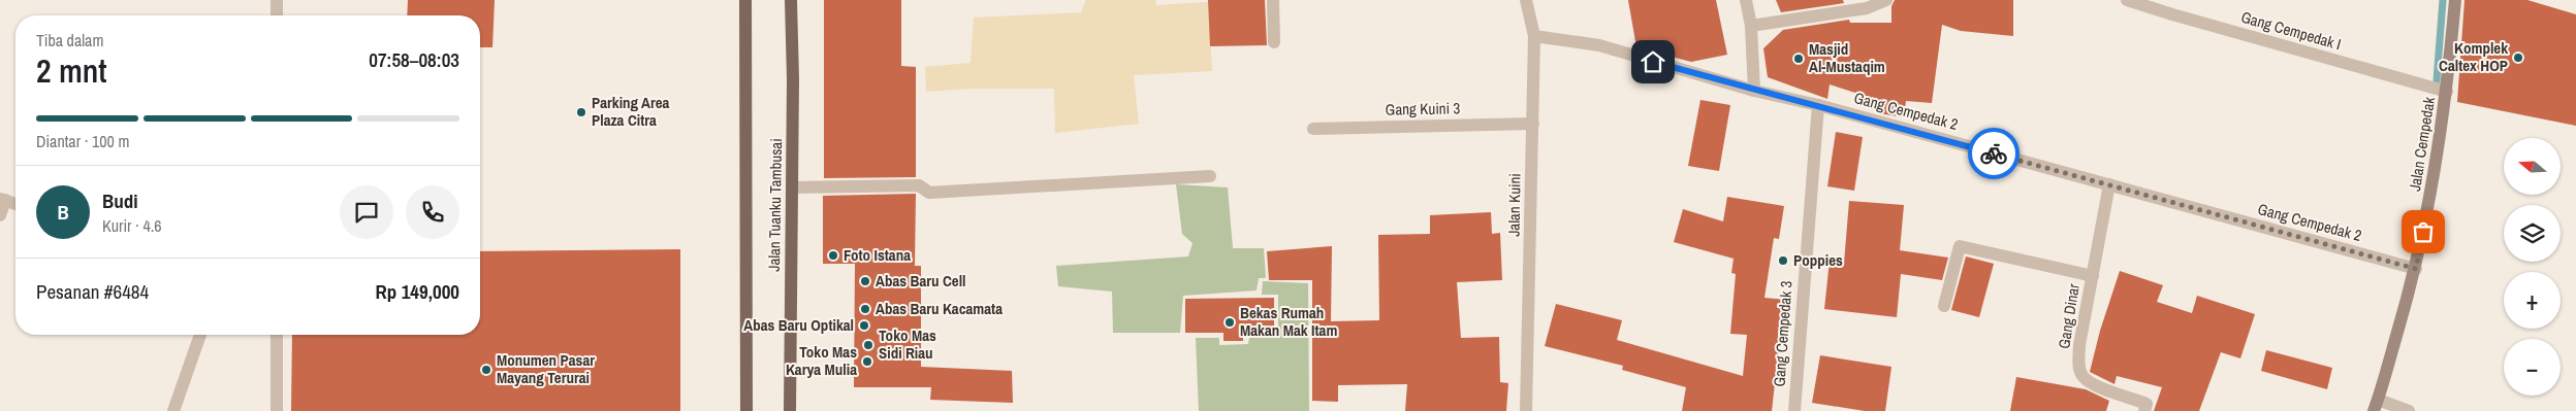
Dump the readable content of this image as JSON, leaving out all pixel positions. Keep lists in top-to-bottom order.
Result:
{
  "streets": {
    "main road": ["Jalan Tuanku Tambusai"],
    "street": [
      "Gang Cempedak I",
      "Gang Kuini 3",
      "Gang Cempedak 2",
      "Jalan Cempedak",
      "Jalan Kuini",
      "Gang Dinar",
      "Gang Cempedak 3"
    ]
  },
  "crossings": [
    ["Gang Cempedak I", "Jalan Cempedak"],
    ["Gang Kuini 3", "Jalan Kuini"],
    ["Gang Cempedak 2", "Jalan Cempedak"],
    ["Gang Cempedak 2", "Jalan Kuini"],
    ["Gang Cempedak 2", "Gang Dinar"],
    ["Gang Cempedak 2", "Gang Cempedak 3"]
  ],
  "places": [
    "Komplek Caltex HOP",
    "Masjid Al-Mustaqim",
    "Parking Area Plaza Citra",
    "Foto Istana",
    "Poppies",
    "Abas Baru Cell",
    "Abas Baru Kacamata",
    "Bekas Rumah Makan Mak Itam",
    "Abas Baru Optikal",
    "Toko Mas Sidi Riau",
    "Toko Mas Karya Mulia",
    "Monumen Pasar Mayang Terurai"
  ],
  "north": "left",
  "page": {
    "heading": ["2 mnt", "Tiba dalam", "07:58–08:03"],
    "panel": [
      "Budi",
      "Kurir · 4.6",
      "Pesanan #6484",
      "Rp 149,000"
    ],
    "bar": "Diantar · 100 m",
    "map_buttons": ["+", "−"],
    "round": "B"
  }
}
